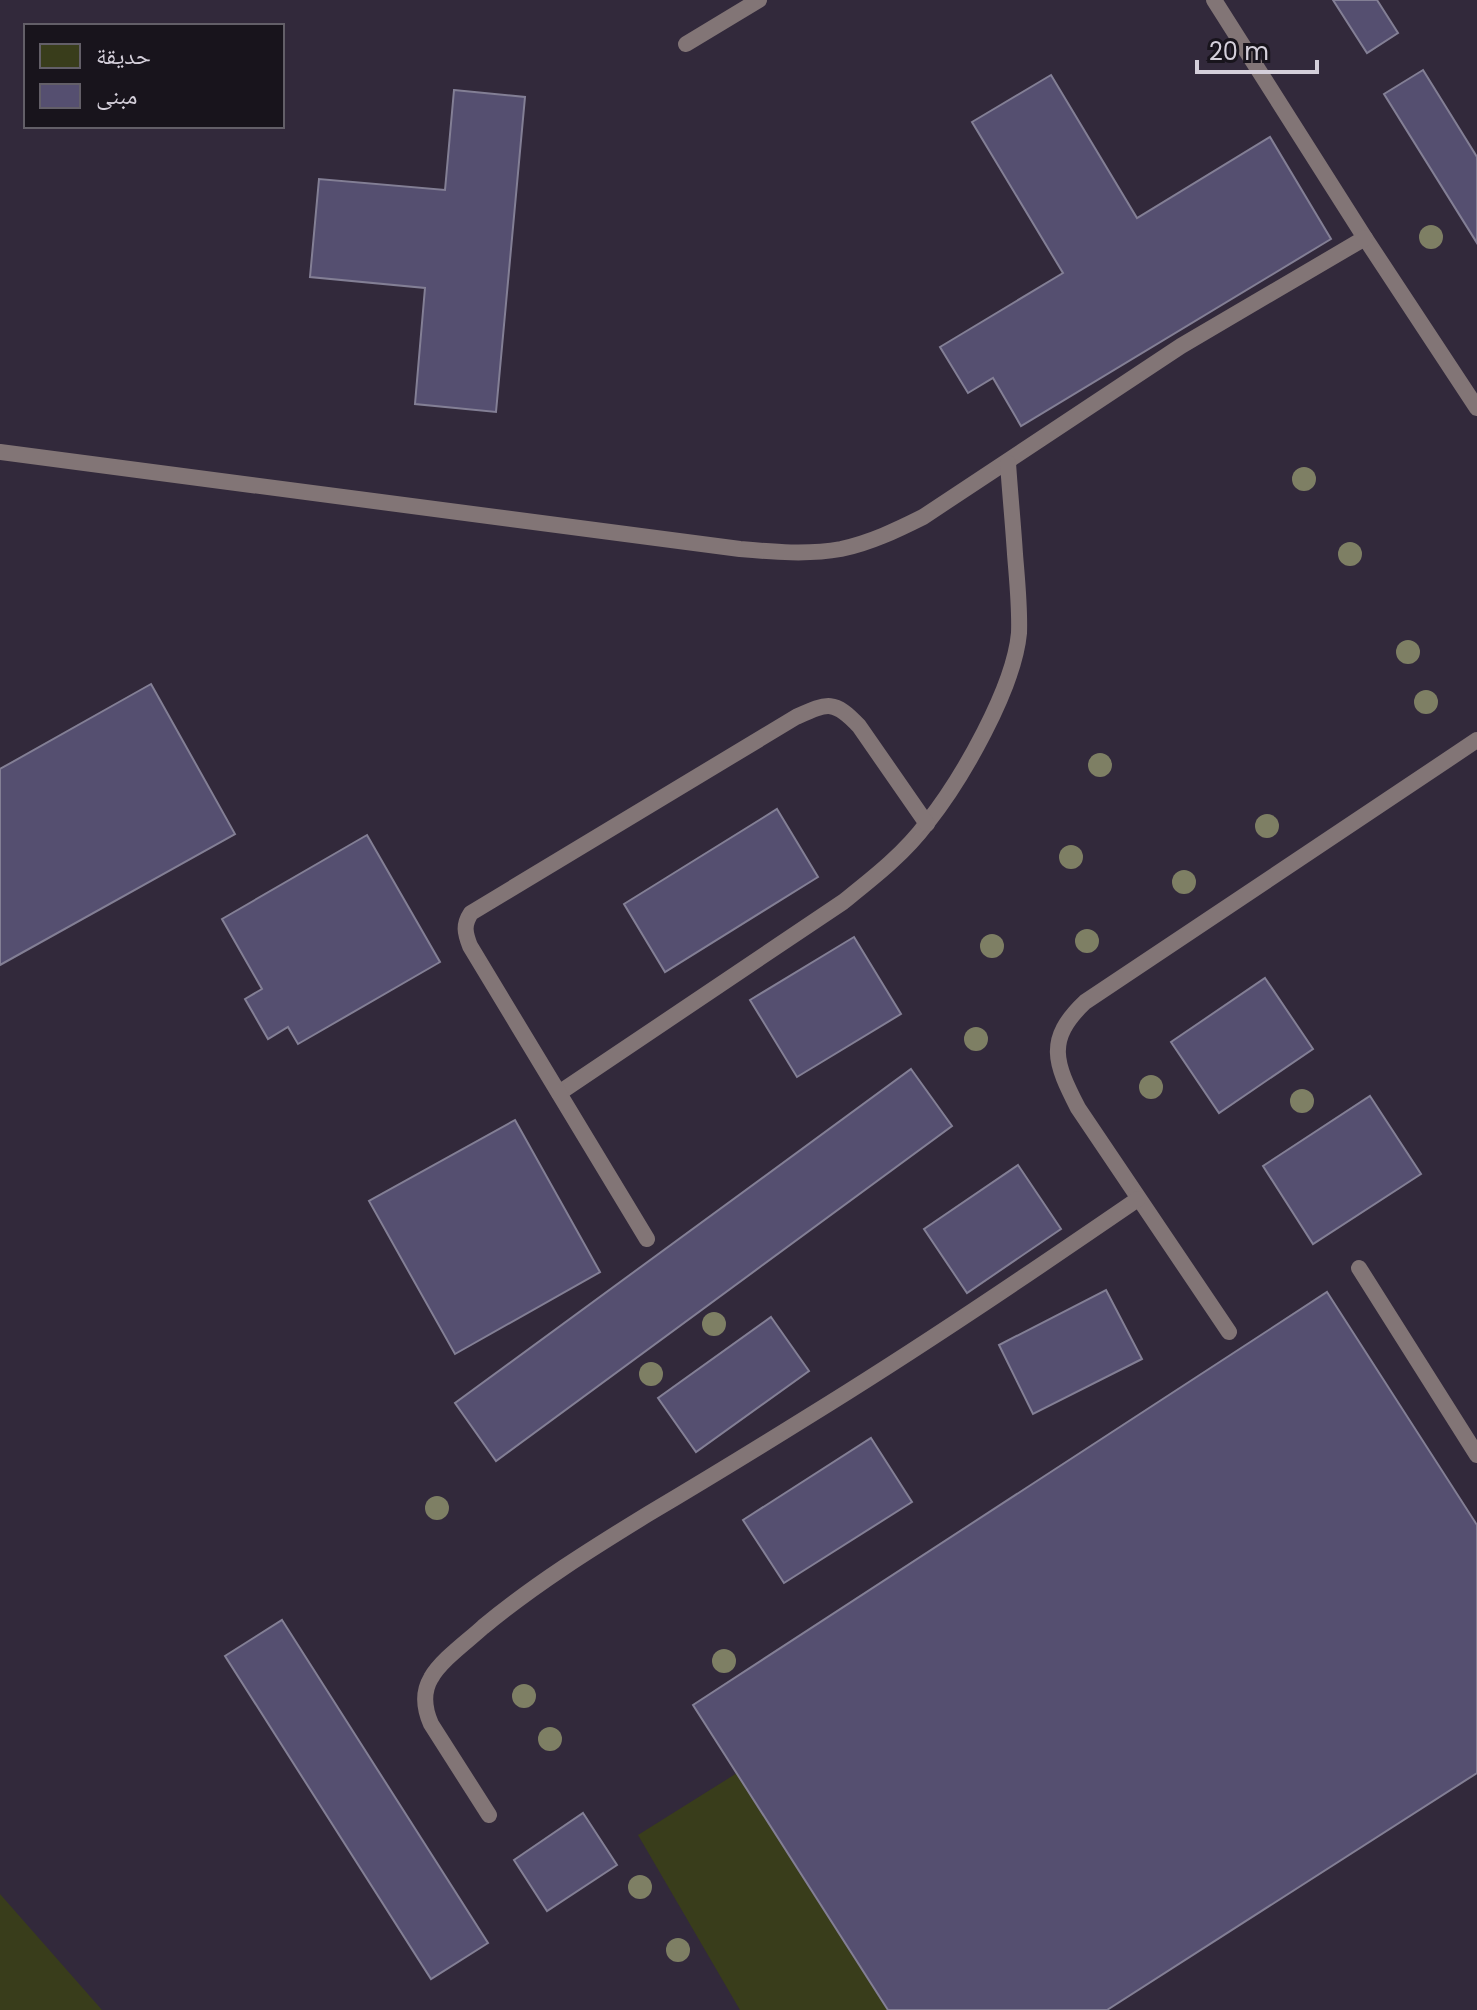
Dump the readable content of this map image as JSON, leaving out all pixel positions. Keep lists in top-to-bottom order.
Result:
{
  "legend": ["حديقة", "مبنى"],
  "scale_bar": "20 m"
}
